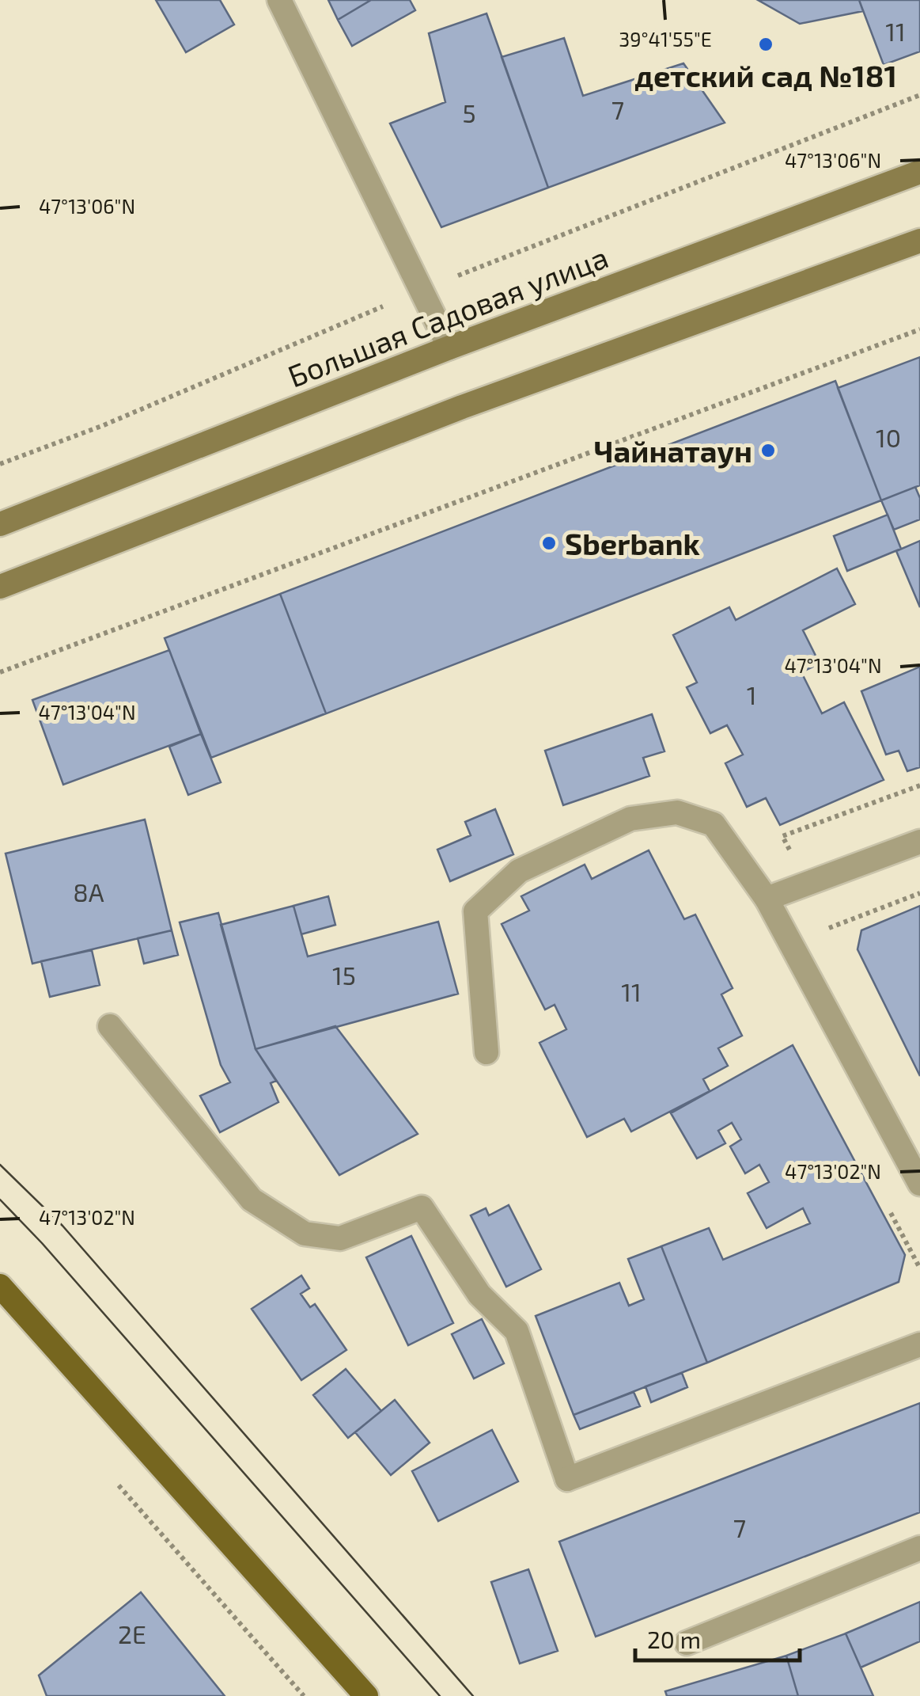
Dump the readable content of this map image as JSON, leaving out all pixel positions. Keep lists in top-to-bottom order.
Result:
{
  "streets": {
    "main road": ["Большая Садовая улица"]
  },
  "places": ["детский сад №181", "Чайнатаун", "Sberbank"],
  "house_numbers": [
    "11",
    "7",
    "5",
    "10",
    "1",
    "8А",
    "15",
    "11",
    "7",
    "2Е"
  ],
  "scale_bar": "20 m",
  "coordinates": [
    "39°41'55\"E",
    "47°13'06\"N",
    "47°13'04\"N",
    "47°13'02\"N"
  ]
}
